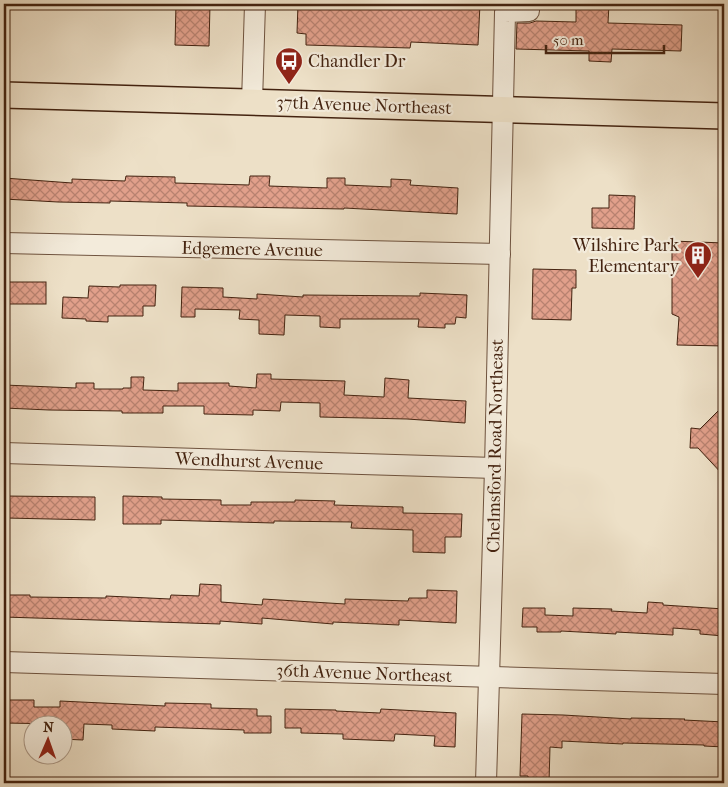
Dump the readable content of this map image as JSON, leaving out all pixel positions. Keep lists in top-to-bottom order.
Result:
{
  "streets": {
    "main road": ["37th Avenue Northeast"],
    "street": [
      "Edgemere Avenue",
      "Chelmsford Road Northeast",
      "Wendhurst Avenue",
      "36th Avenue Northeast"
    ]
  },
  "crossings": [
    ["37th Avenue Northeast", "Chelmsford Road Northeast"],
    ["Edgemere Avenue", "Chelmsford Road Northeast"],
    ["Chelmsford Road Northeast", "Wendhurst Avenue"],
    ["Chelmsford Road Northeast", "36th Avenue Northeast"]
  ],
  "places": {
    "bus stop": ["Chandler Dr"],
    "building": ["Wilshire Park Elementary"]
  },
  "scale_bar": "50 m",
  "north": "top"
}
